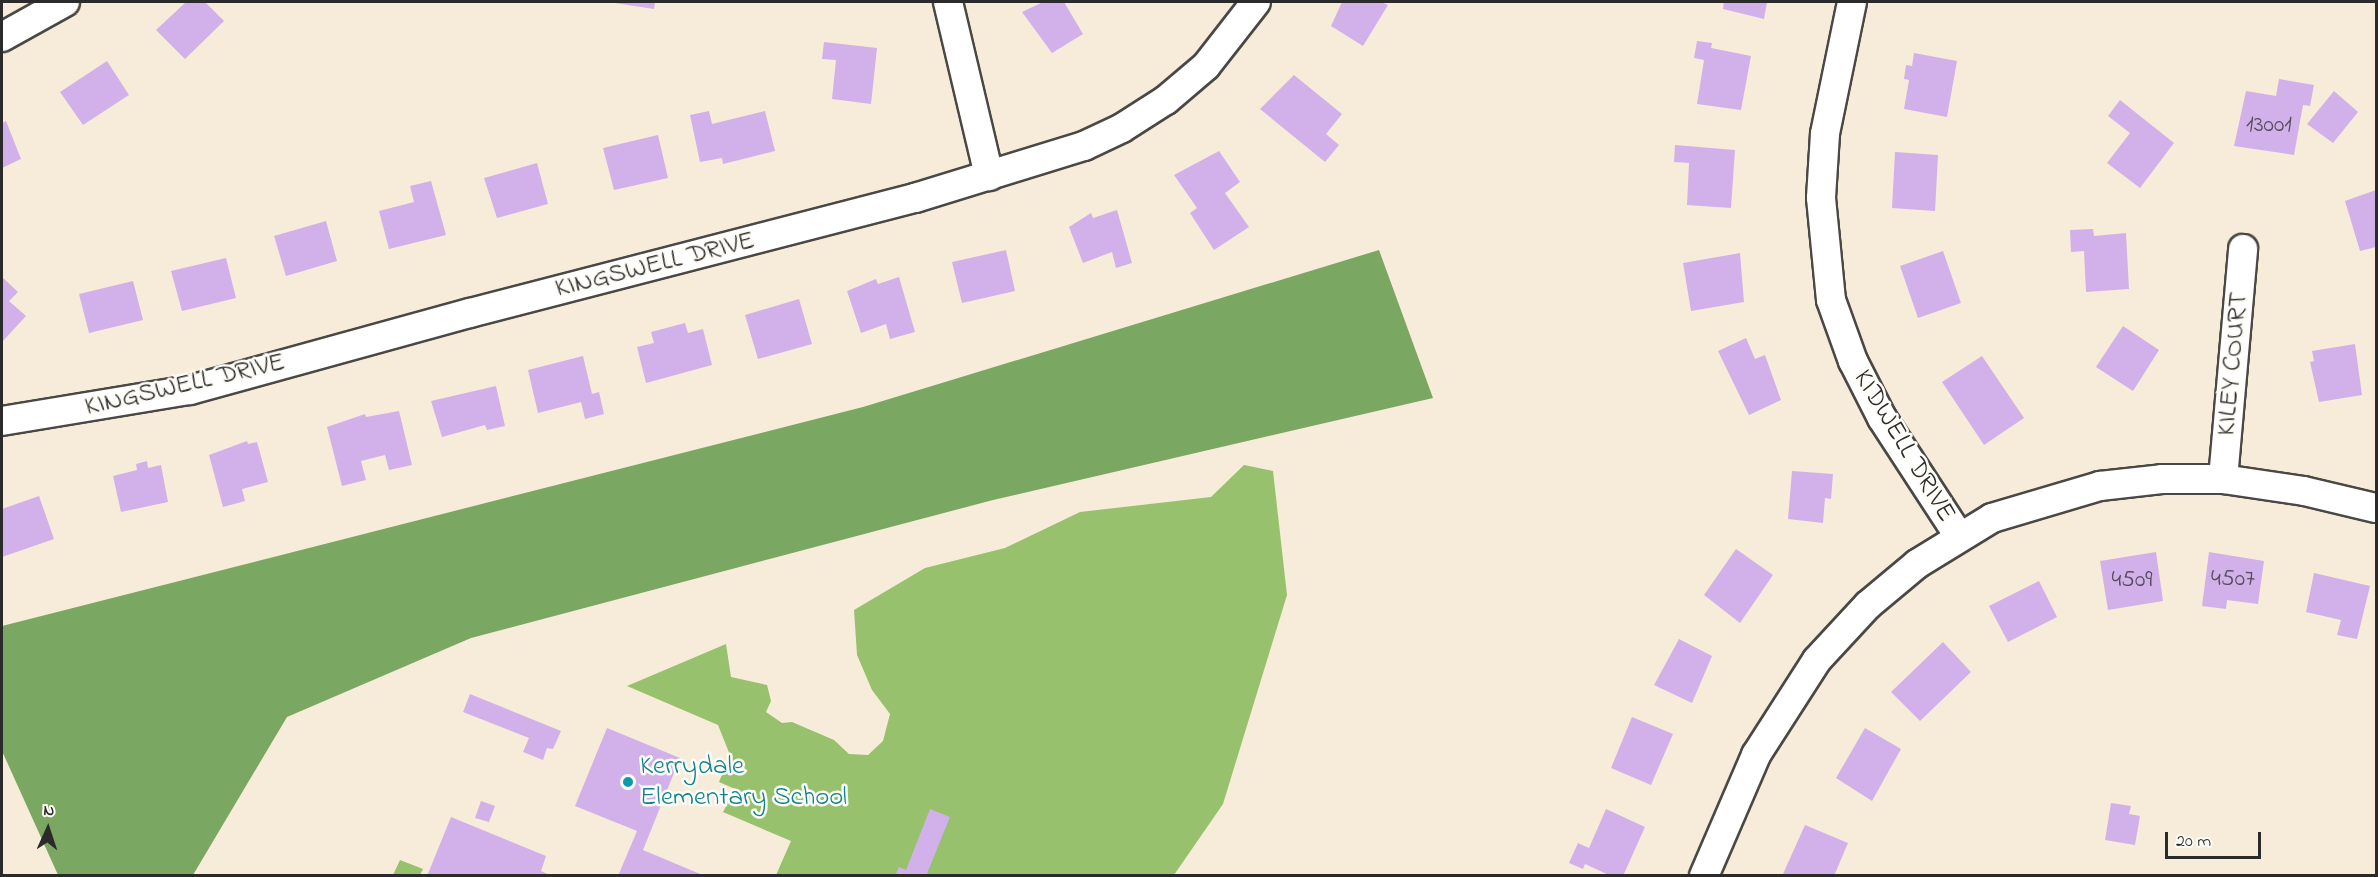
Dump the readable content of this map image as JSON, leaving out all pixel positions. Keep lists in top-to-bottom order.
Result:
{
  "streets": {
    "street": ["KINGSWELL DRIVE", "KILEY COURT", "KIDWELL DRIVE"]
  },
  "places": ["Kerrydale Elementary School"],
  "house_numbers": ["13001", "4507", "4509"],
  "scale_bar": "20 m",
  "north": "top"
}
